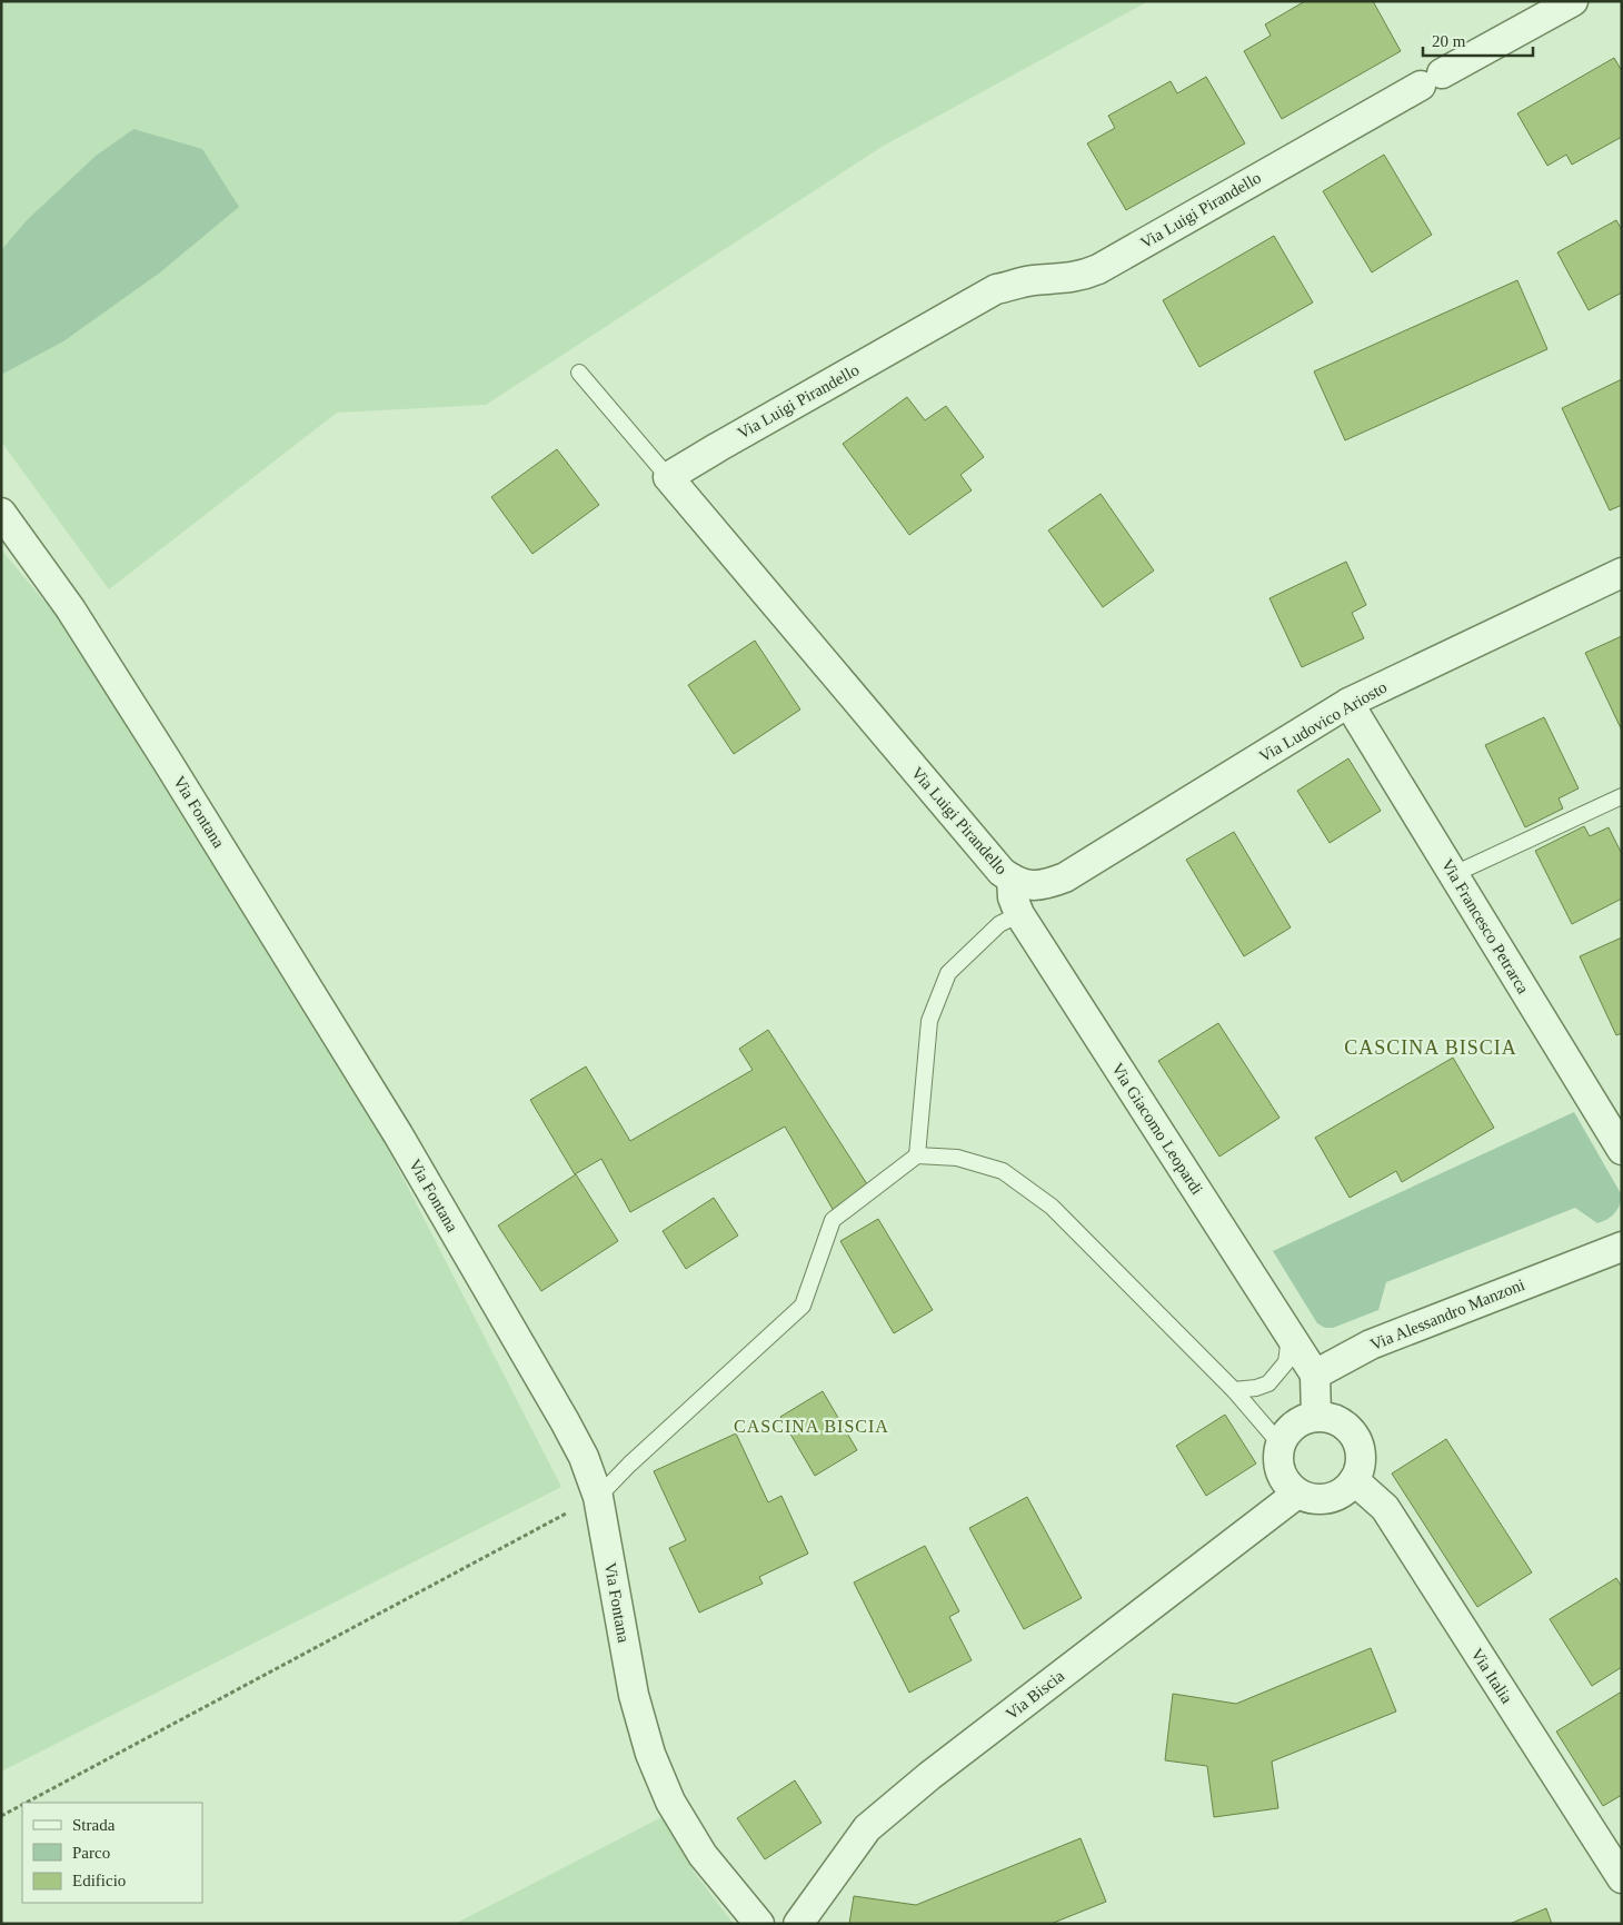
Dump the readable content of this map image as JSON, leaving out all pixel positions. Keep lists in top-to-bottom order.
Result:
{
  "streets": {
    "street": [
      "Via Luigi Pirandello",
      "Via Ludovico Ariosto",
      "Via Fontana",
      "Via Francesco Petrarca",
      "Via Giacomo Leopardi",
      "Via Alessandro Manzoni",
      "Via Italia",
      "Via Biscia"
    ]
  },
  "crossings": [
    ["Via Luigi Pirandello", "Via Ludovico Ariosto"],
    ["Via Luigi Pirandello", "Via Giacomo Leopardi"],
    ["Via Ludovico Ariosto", "Via Francesco Petrarca"],
    ["Via Ludovico Ariosto", "Via Giacomo Leopardi"],
    ["Via Giacomo Leopardi", "Via Alessandro Manzoni"],
    ["Via Italia", "Via Biscia"]
  ],
  "districts": ["CASCINA BISCIA", "CASCINA BISCIA"],
  "legend": ["Strada", "Parco", "Edificio"],
  "scale_bar": "20 m"
}
